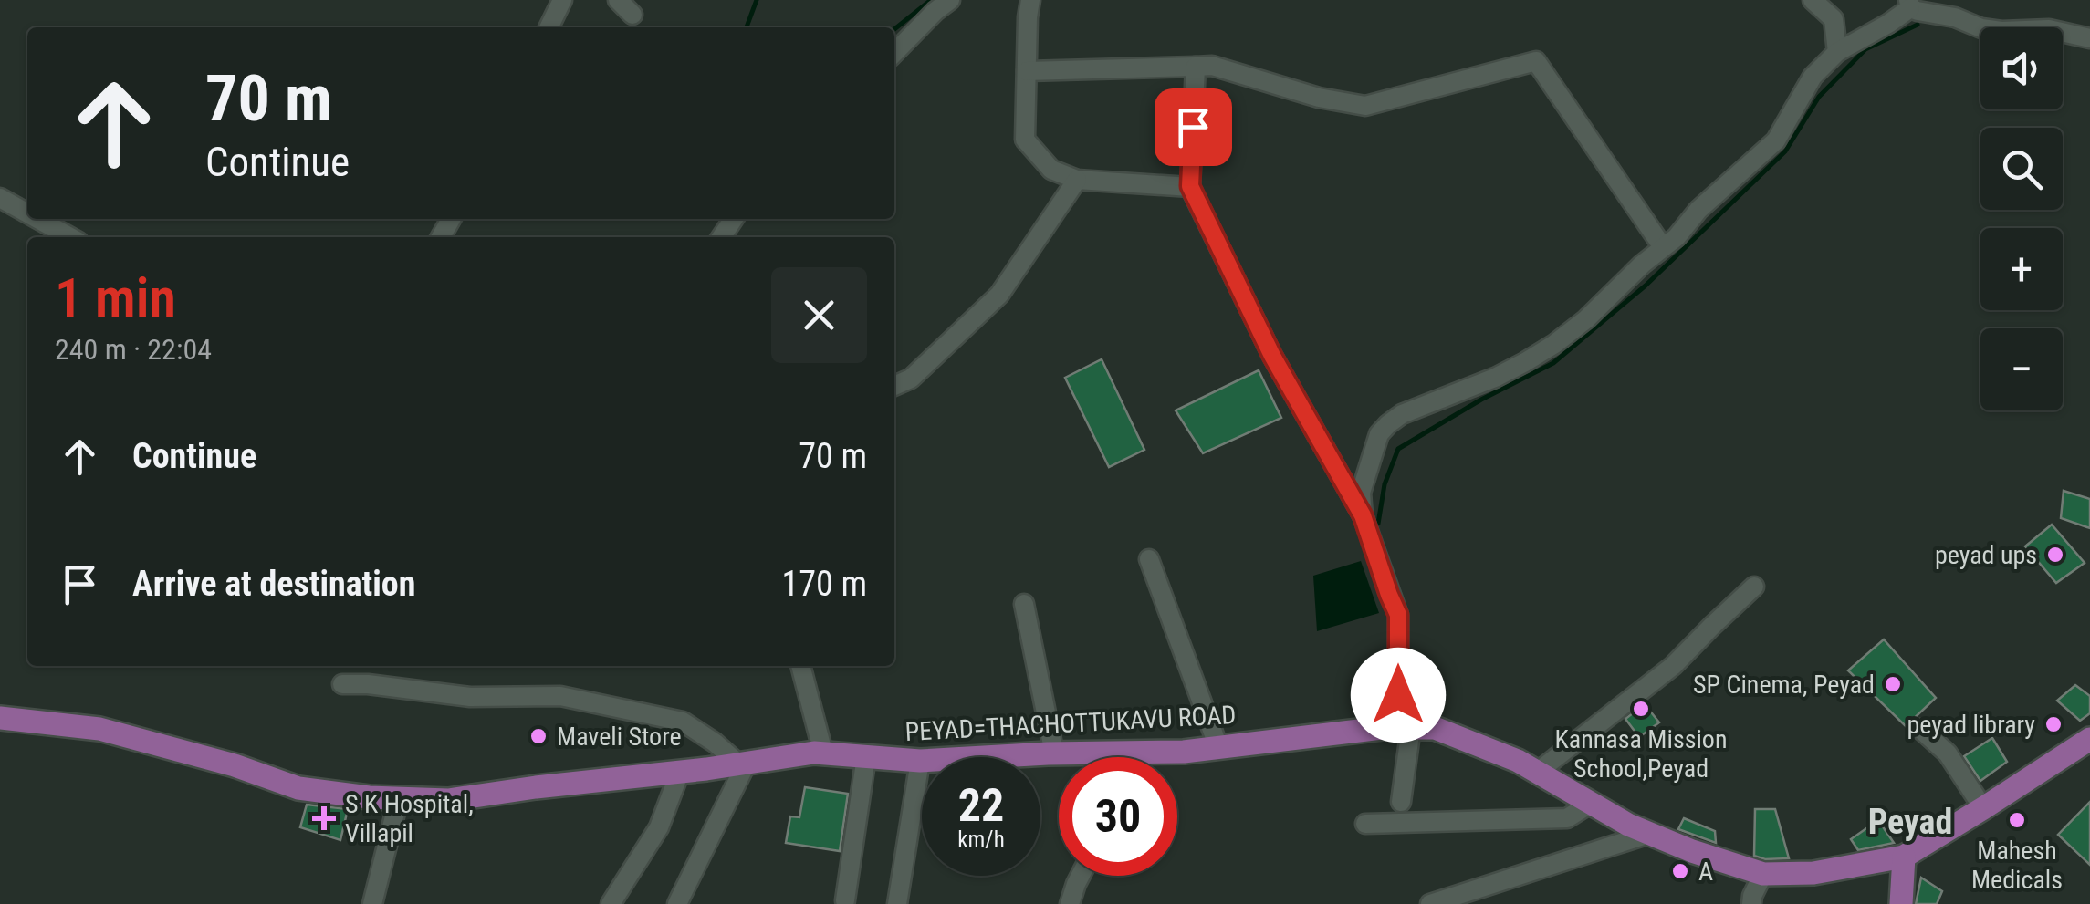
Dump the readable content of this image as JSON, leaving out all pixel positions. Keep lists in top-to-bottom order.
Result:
{
  "streets": {
    "main road": ["PEYAD=THACHOTTUKAVU ROAD"]
  },
  "districts": ["Peyad"],
  "places": {
    "other": [
      "peyad ups",
      "SP Cinema, Peyad",
      "Kannasa Mission School,Peyad",
      "peyad library",
      "Maveli Store",
      "Mahesh Medicals",
      "A"
    ],
    "health": ["S K Hospital, Villapil"]
  },
  "page": {
    "map_buttons": ["+", "−"],
    "turn": ["70 m", "Continue"],
    "heading": ["1 min", "240 m · 22:04"],
    "list": [
      {
        "name": "Continue",
        "value": "70 m"
      },
      {
        "name": "Arrive at destination",
        "value": "170 m"
      }
    ],
    "speed": "22 km/h",
    "limit": "30"
  }
}
